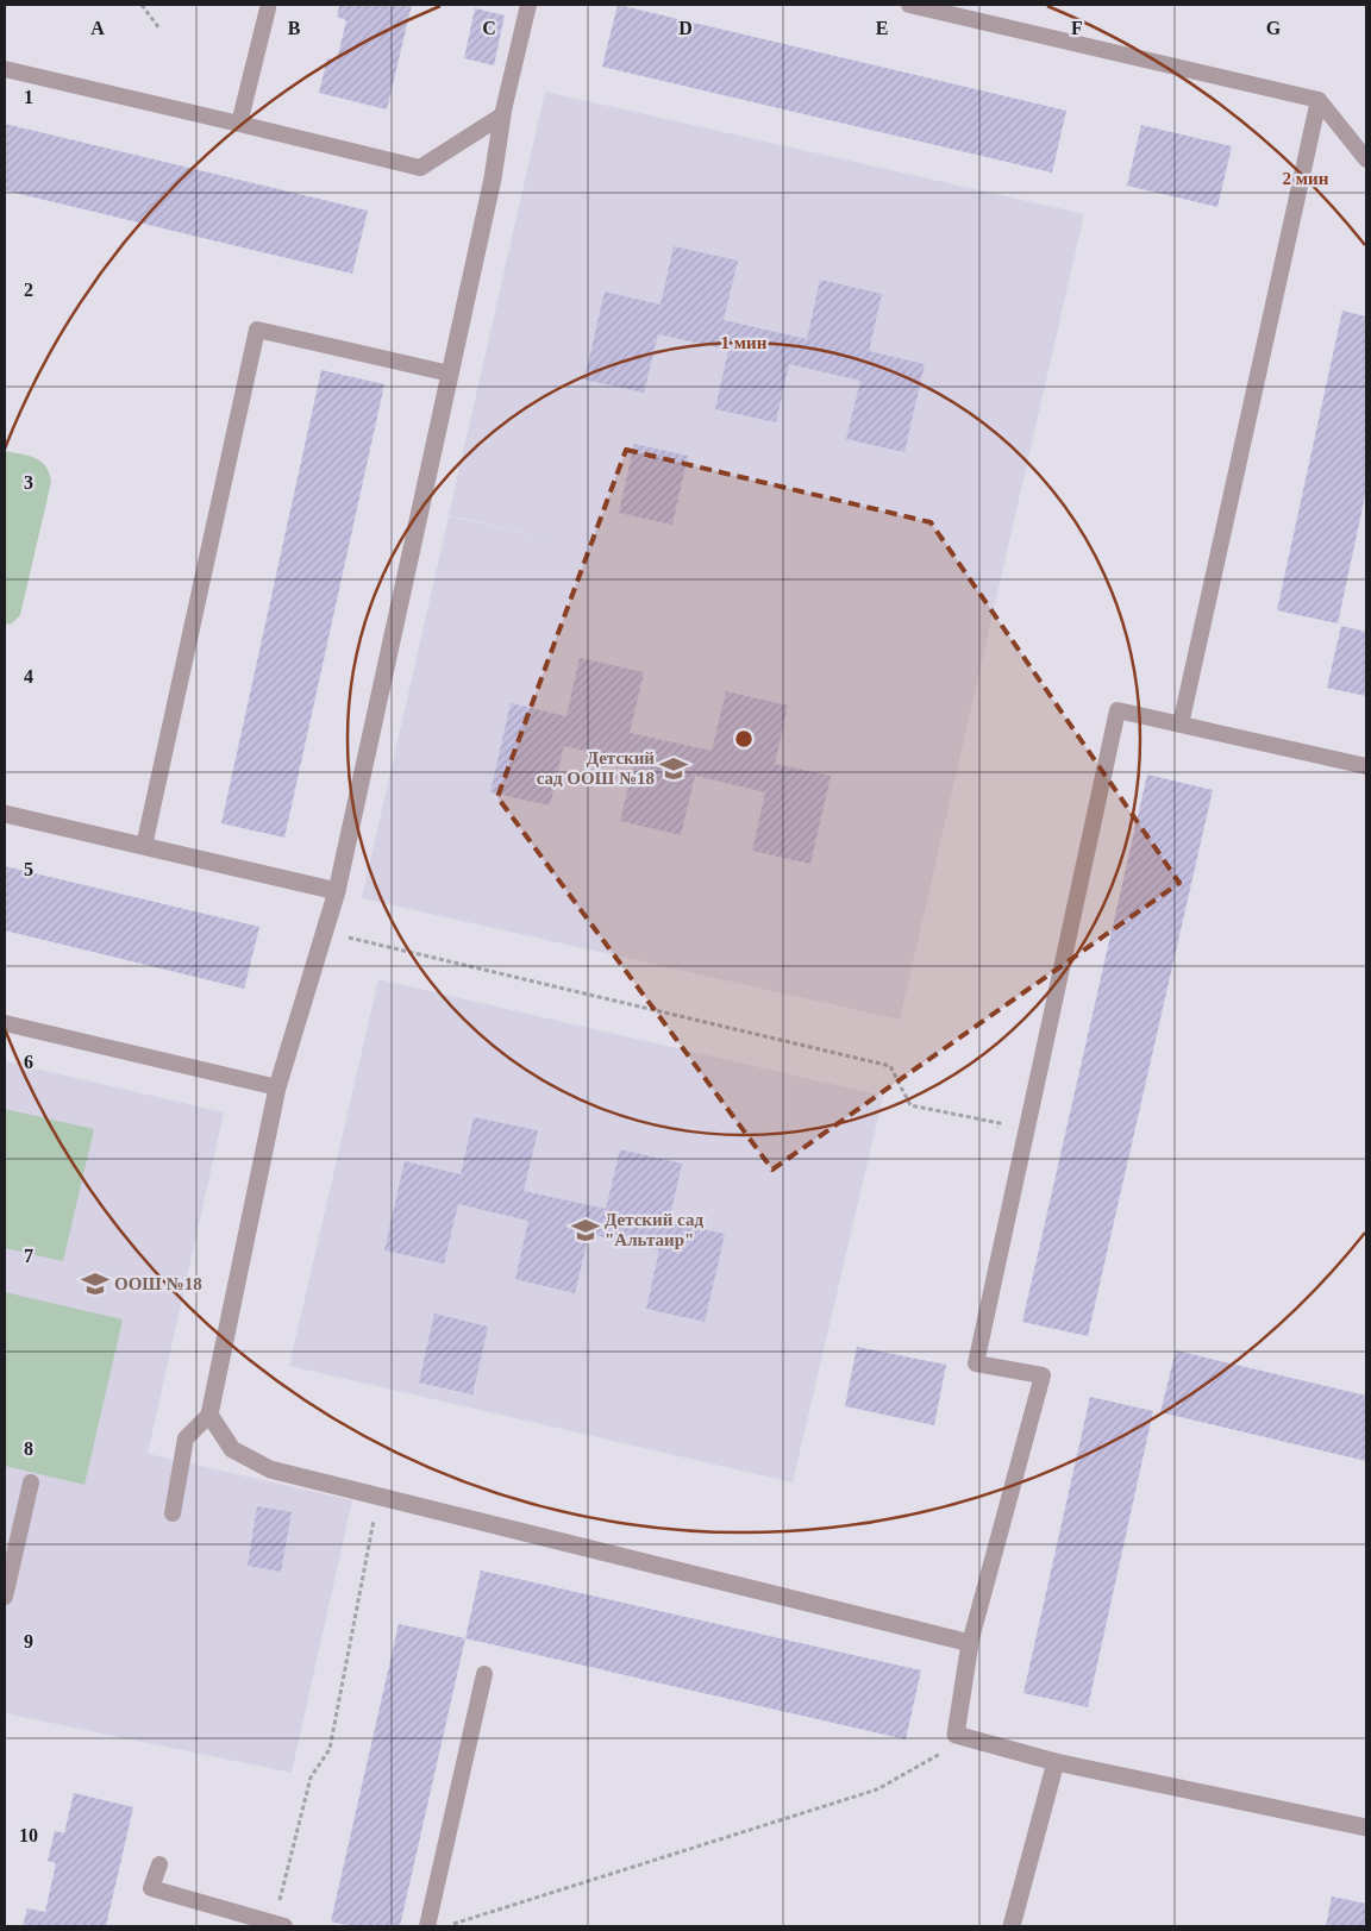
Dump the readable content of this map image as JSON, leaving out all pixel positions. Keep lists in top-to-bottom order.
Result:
{
  "places": {
    "school or university": ["Детский сад ООШ №18", "Детский сад \"Альтаир\"", "ООШ №18"]
  },
  "grid": {
    "columns": [
      "A",
      "B",
      "C",
      "D",
      "E",
      "F",
      "G"
    ],
    "rows": [
      "1",
      "2",
      "3",
      "4",
      "5",
      "6",
      "7",
      "8",
      "9",
      "10"
    ]
  },
  "rings": ["2 мин", "1 мин"]
}
